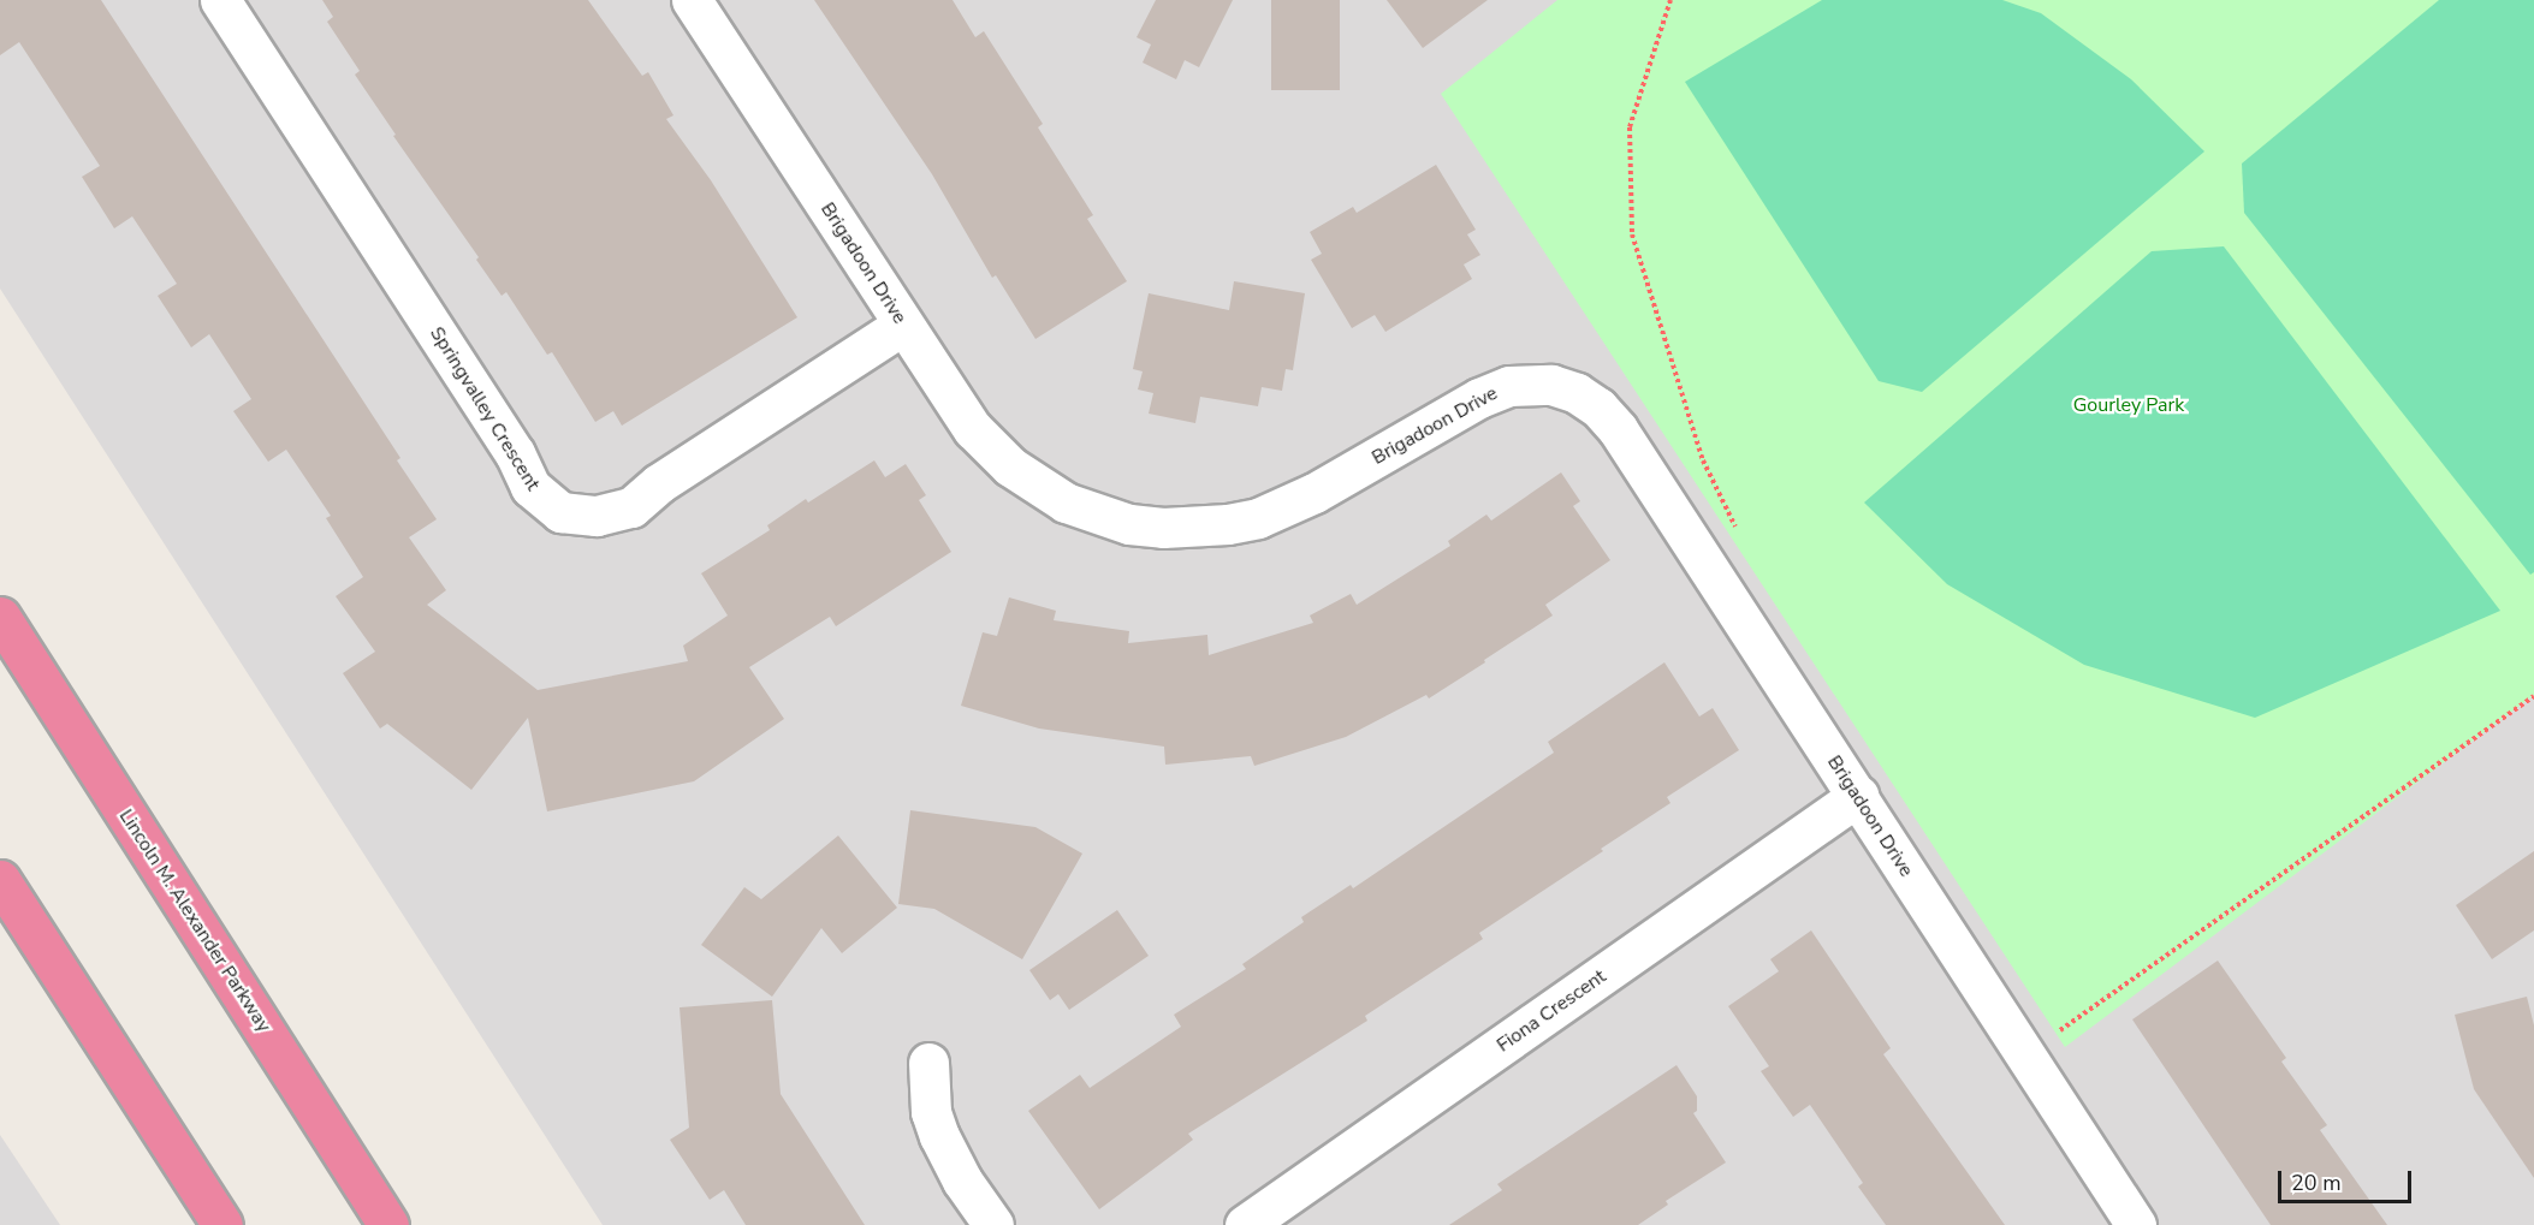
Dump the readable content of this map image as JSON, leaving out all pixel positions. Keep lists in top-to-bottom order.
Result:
{
  "streets": {
    "highway": ["Lincoln M. Alexander Parkway"],
    "street": ["Brigadoon Drive", "Springvalley Crescent", "Fiona Crescent"]
  },
  "crossings": [
    ["Brigadoon Drive", "Springvalley Crescent"],
    ["Brigadoon Drive", "Fiona Crescent"]
  ],
  "parks": ["Gourley Park"],
  "scale_bar": "20 m"
}
